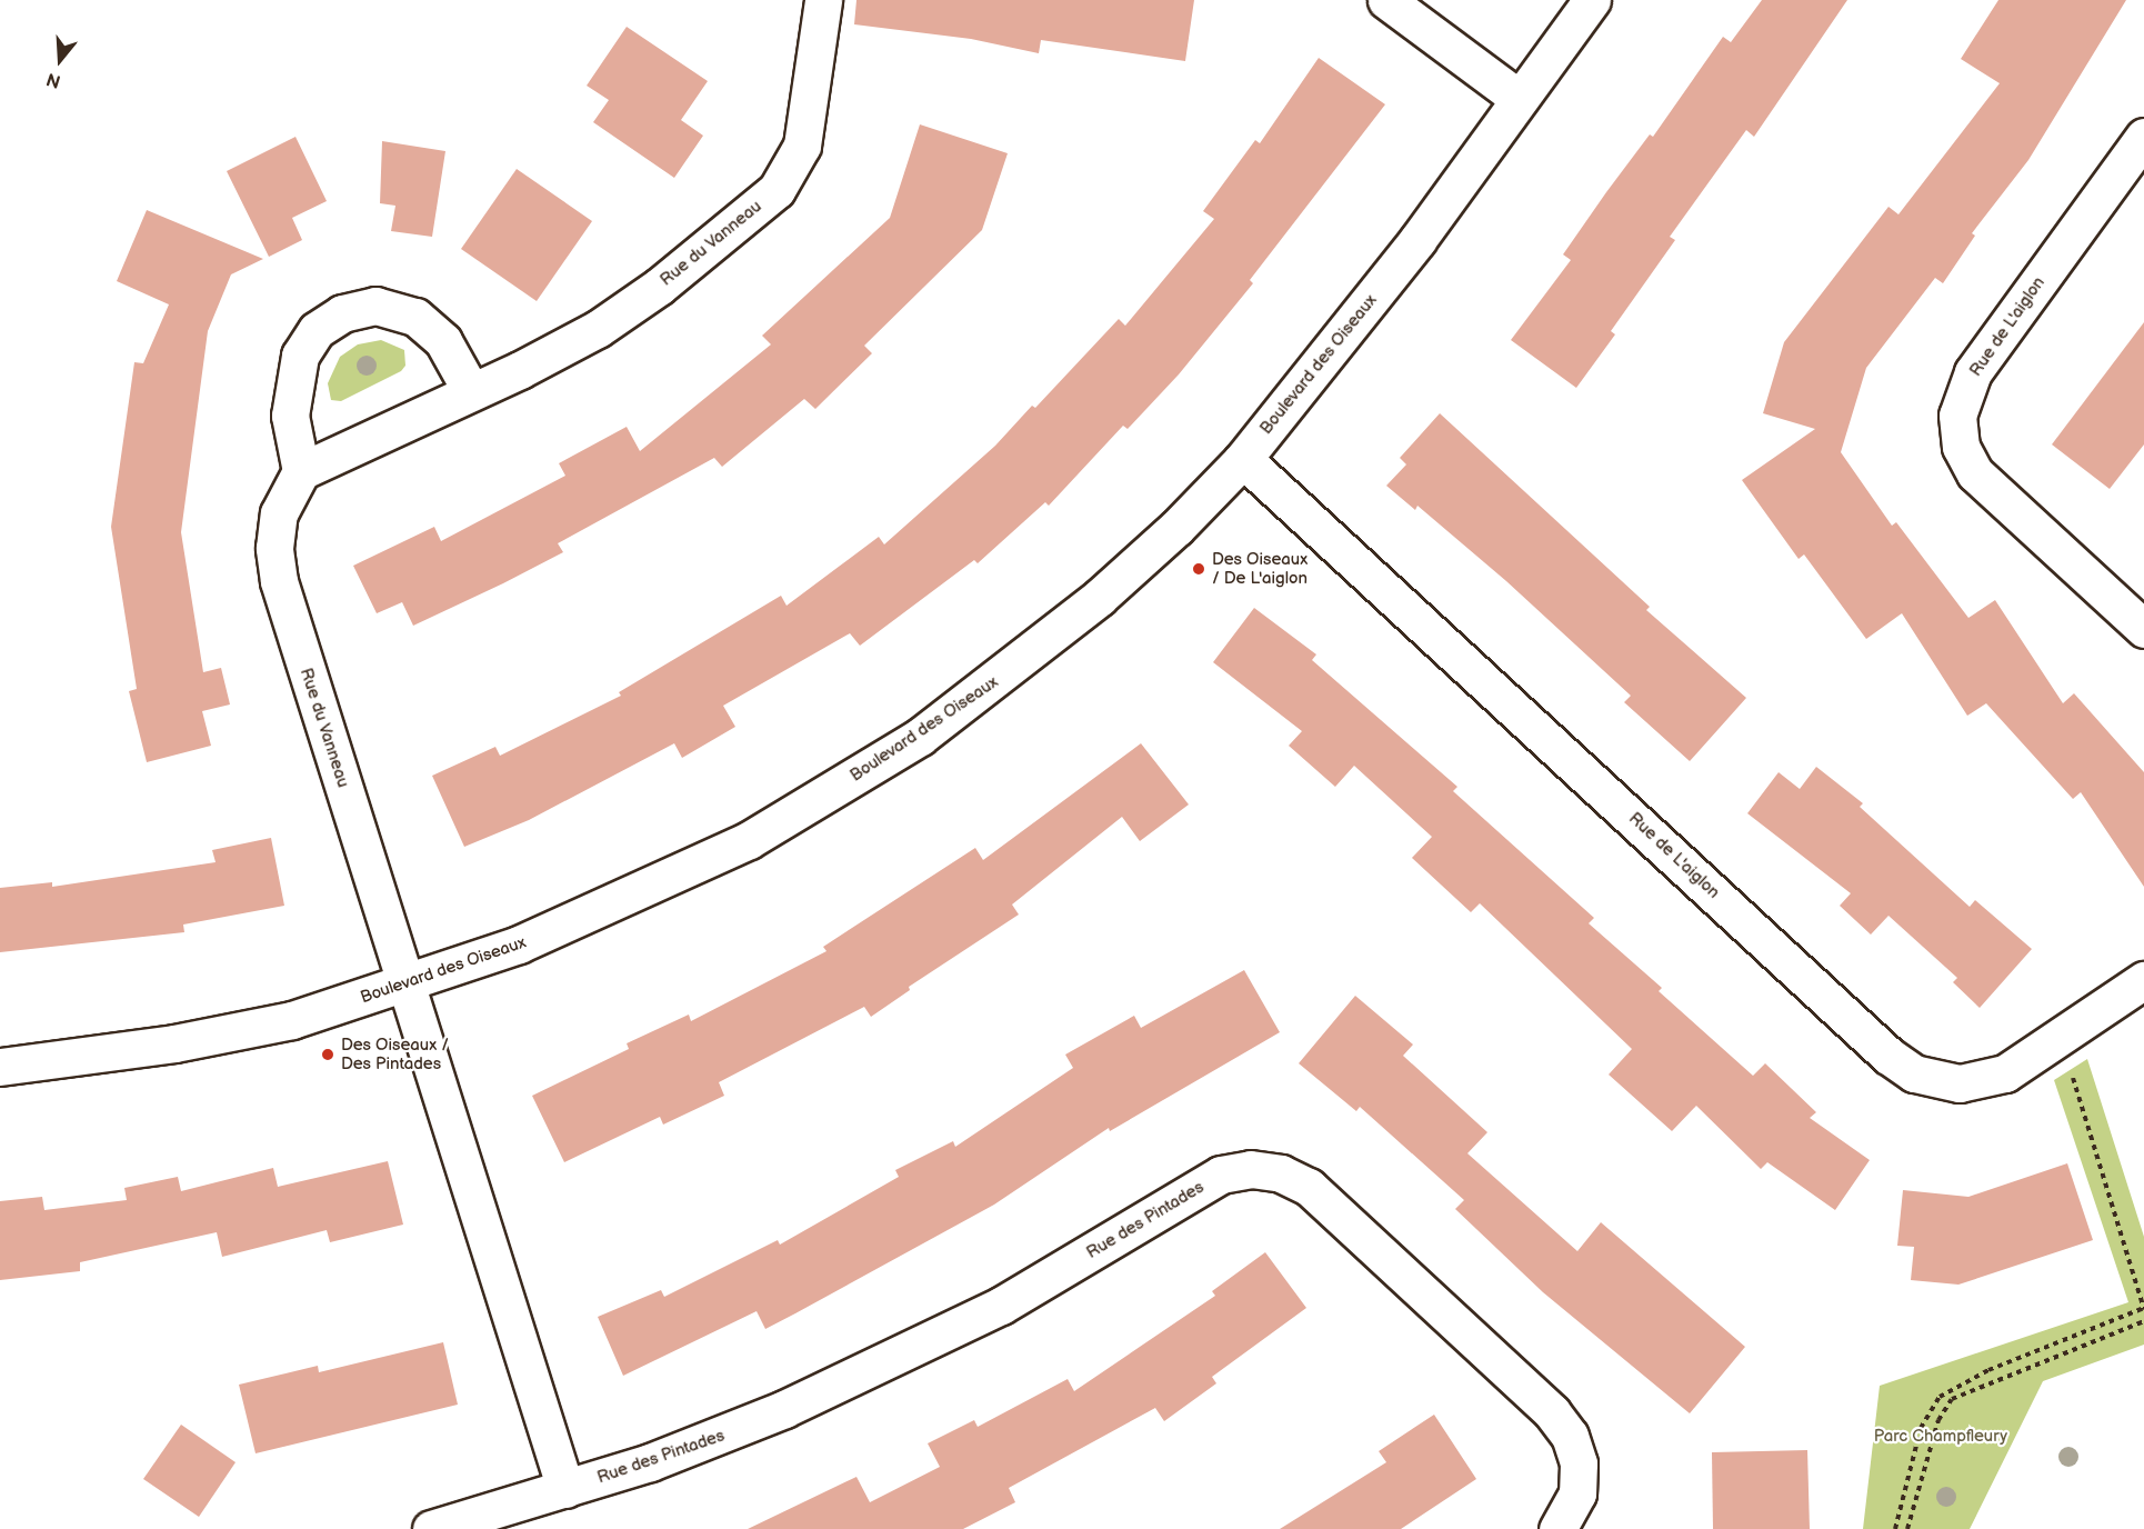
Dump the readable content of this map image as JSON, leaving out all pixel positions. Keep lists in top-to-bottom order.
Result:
{
  "streets": {
    "street": [
      "Rue du Vanneau",
      "Rue de L'aiglon",
      "Boulevard des Oiseaux",
      "Rue des Pintades"
    ]
  },
  "crossings": [
    ["Rue du Vanneau", "Boulevard des Oiseaux"],
    ["Rue de L'aiglon", "Boulevard des Oiseaux"]
  ],
  "parks": ["Parc Champfleury"],
  "places": ["Des Oiseaux / De L'aiglon", "Des Oiseaux / Des Pintades"],
  "north": "bottom"
}
